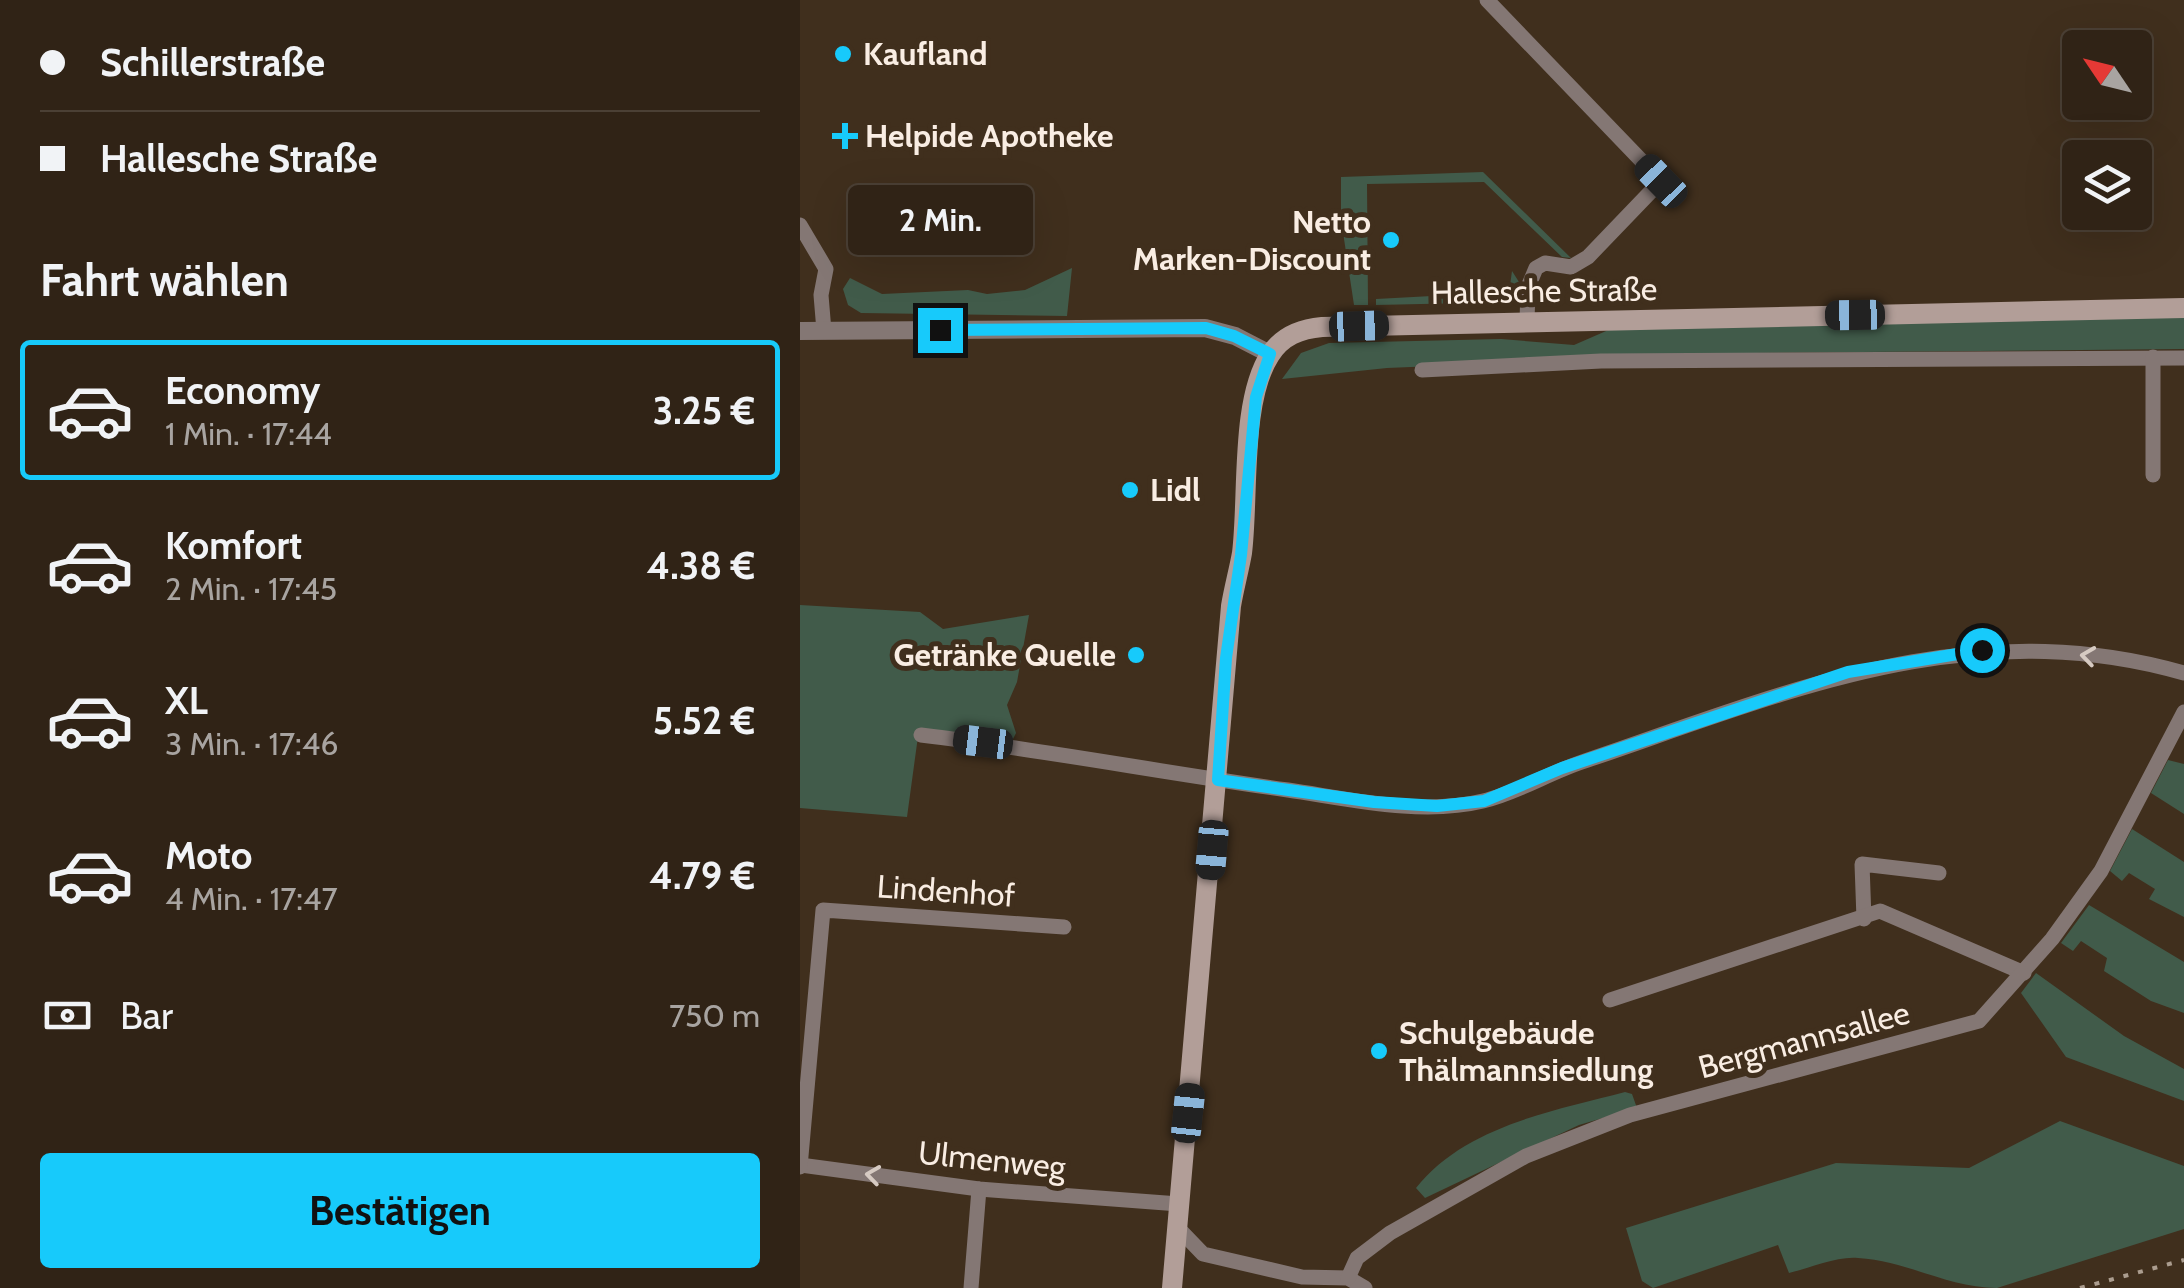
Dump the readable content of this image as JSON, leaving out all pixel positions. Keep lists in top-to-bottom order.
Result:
{
  "streets": {
    "main road": ["Hallesche Straße"],
    "street": ["Lindenhof", "Bergmannsallee", "Ulmenweg"]
  },
  "crossings": [
    ["Lindenhof", "Ulmenweg"]
  ],
  "one_way": ["Ulmenweg"],
  "places": {
    "other": [
      "Kaufland",
      "Netto Marken-Discount",
      "Lidl",
      "Getränke Quelle",
      "Schulgebäude Thälmannsiedlung"
    ],
    "health": ["Helpide Apotheke"]
  },
  "north": "top left",
  "page": {
    "banner": ["Schillerstraße", "Hallesche Straße"],
    "bubble": "2 Min.",
    "heading": "Fahrt wählen",
    "list": [
      {
        "name": "Economy",
        "note": "1 Min. · 17:44",
        "value": "3.25 €"
      },
      {
        "name": "Komfort",
        "note": "2 Min. · 17:45",
        "value": "4.38 €"
      },
      {
        "name": "XL",
        "note": "3 Min. · 17:46",
        "value": "5.52 €"
      },
      {
        "name": "Moto",
        "note": "4 Min. · 17:47",
        "value": "4.79 €"
      }
    ],
    "pay": ["Bar", "750 m"],
    "buttons": "Bestätigen"
  }
}
